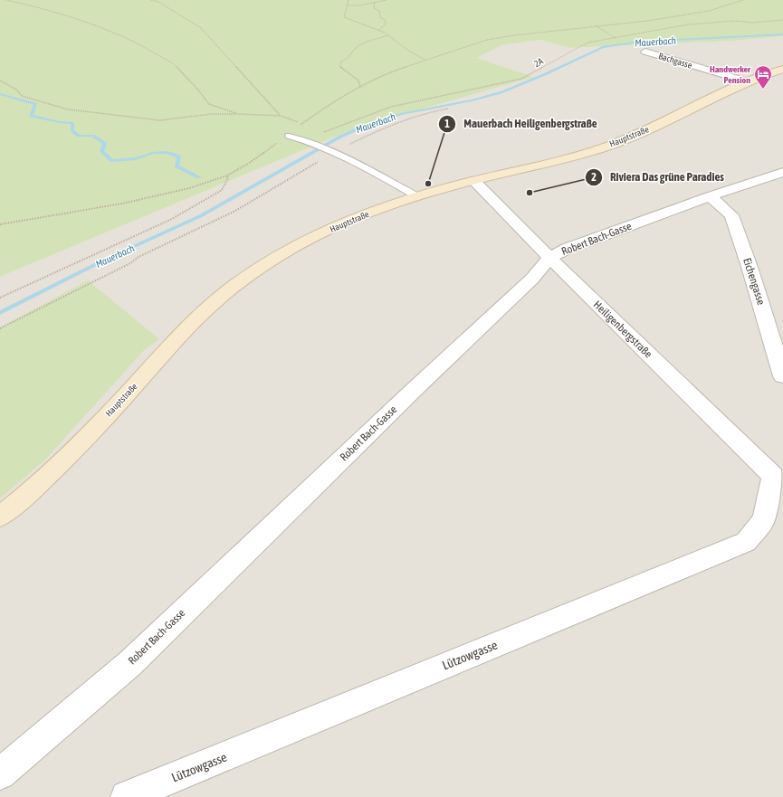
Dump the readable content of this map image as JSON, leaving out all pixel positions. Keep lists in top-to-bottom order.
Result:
{
  "streets": {
    "main road": ["Hauptstraße"],
    "street": [
      "Bachgasse",
      "Robert Bach-Gasse",
      "Eichengasse",
      "Heiligenbergstraße",
      "Lützowgasse"
    ],
    "path": ["2A"]
  },
  "crossings": [
    ["Bachgasse", "Hauptstraße"],
    ["Hauptstraße", "Heiligenbergstraße"],
    ["Robert Bach-Gasse", "Eichengasse"],
    ["Robert Bach-Gasse", "Heiligenbergstraße"],
    ["Heiligenbergstraße", "Lützowgasse"]
  ],
  "water": ["Mauerbach"],
  "places": {
    "hotel": ["Handwerker Pension"],
    "other": ["Mauerbach Heiligenbergstraße", "Riviera Das grüne Paradies"]
  }
}
